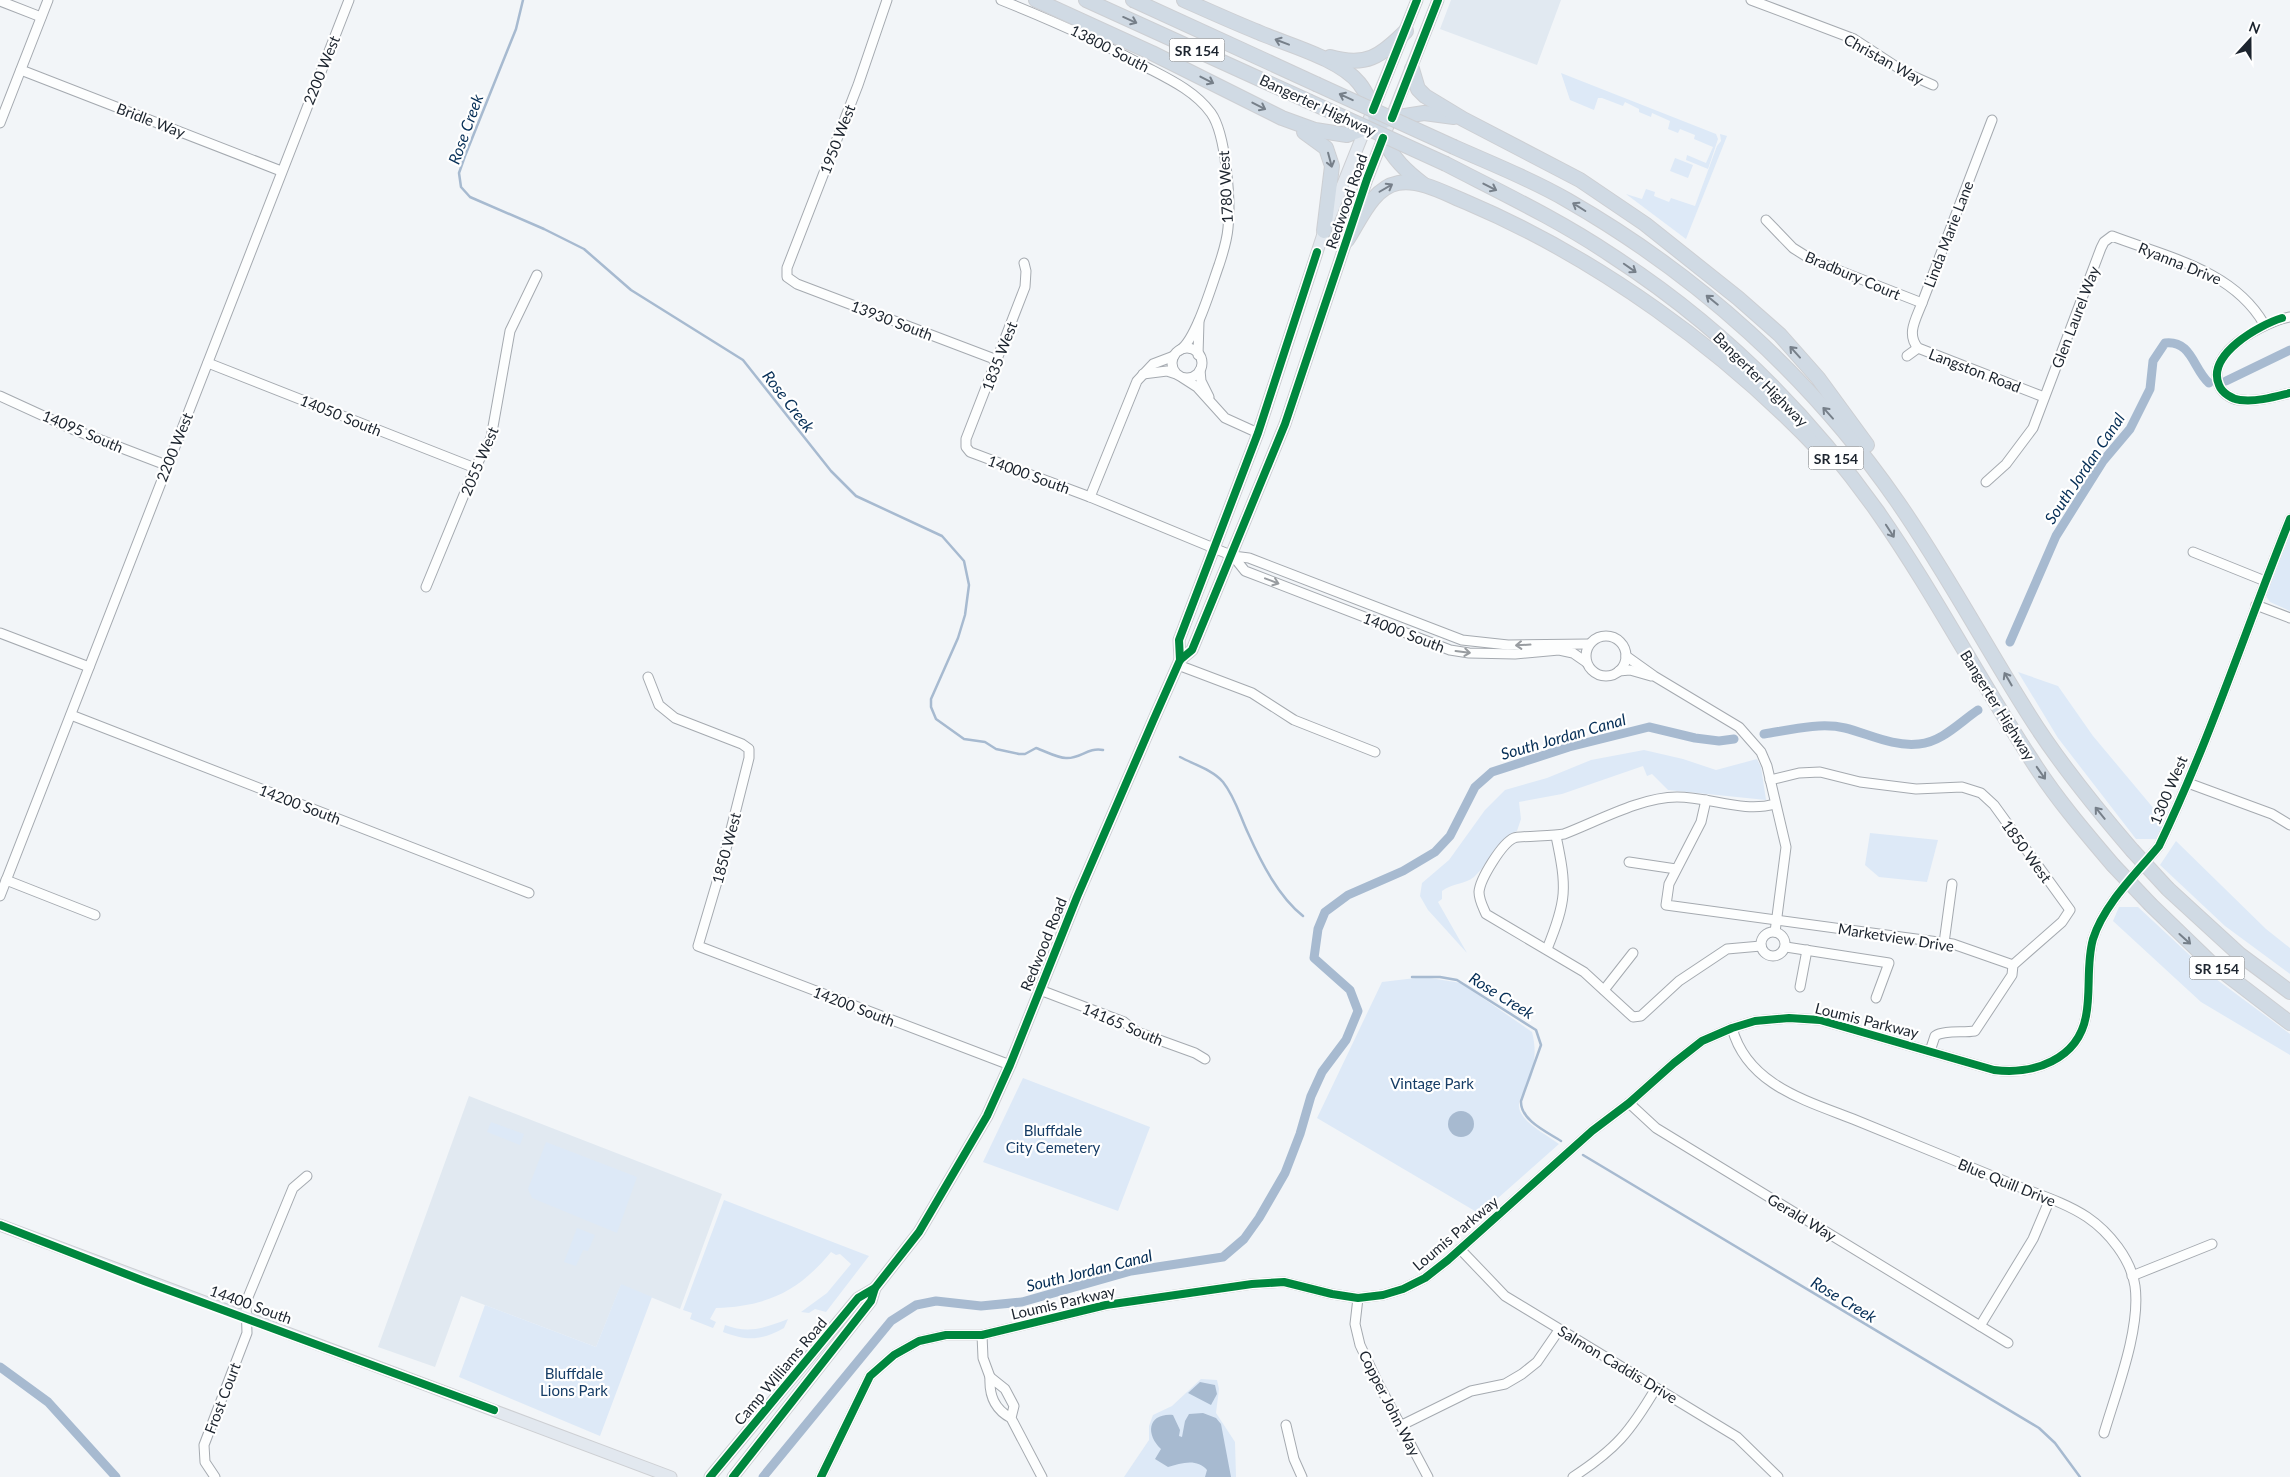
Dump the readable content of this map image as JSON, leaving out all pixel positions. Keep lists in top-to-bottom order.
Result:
{
  "streets": {
    "highway": ["SR 154", "Bangerter Highway"],
    "main road": ["Redwood Road", "14400 South", "Camp Williams Road"],
    "street": [
      "13800 South",
      "Christan Way",
      "2200 West",
      "Bridle Way",
      "1950 West",
      "1780 West",
      "Linda Marie Lane",
      "Ryanna Drive",
      "Bradbury Court",
      "Glen Laurel Way",
      "13930 South",
      "1835 West",
      "Langston Road",
      "14050 South",
      "14095 South",
      "2055 West",
      "14000 South",
      "1300 West",
      "14200 South",
      "1850 West",
      "Marketview Drive",
      "Loumis Parkway",
      "14165 South",
      "Blue Quill Drive",
      "Gerald Way",
      "Salmon Caddis Drive",
      "Frost Court",
      "Copper John Way"
    ]
  },
  "crossings": [
    ["13800 South", "1780 West"],
    ["2200 West", "Bridle Way"],
    ["2200 West", "14050 South"],
    ["2200 West", "14095 South"],
    ["2200 West", "14200 South"],
    ["1950 West", "13930 South"],
    ["Redwood Road", "14000 South"],
    ["Redwood Road", "14200 South"],
    ["Redwood Road", "14165 South"],
    ["Redwood Road", "Camp Williams Road"],
    ["Linda Marie Lane", "Bradbury Court"],
    ["Linda Marie Lane", "Langston Road"],
    ["Ryanna Drive", "Glen Laurel Way"],
    ["Glen Laurel Way", "Langston Road"],
    ["13930 South", "1835 West"],
    ["1835 West", "14000 South"],
    ["14050 South", "2055 West"],
    ["1300 West", "Loumis Parkway"],
    ["14200 South", "1850 West"],
    ["1850 West", "Marketview Drive"],
    ["1850 West", "Loumis Parkway"],
    ["Loumis Parkway", "Blue Quill Drive"],
    ["Loumis Parkway", "Gerald Way"],
    ["Loumis Parkway", "Salmon Caddis Drive"],
    ["Loumis Parkway", "Copper John Way"],
    ["14400 South", "Frost Court"]
  ],
  "water": ["Rose Creek", "South Jordan Canal"],
  "parks": ["Vintage Park", "Bluffdale City Cemetery", "Bluffdale Lions Park"],
  "north": "top"
}
